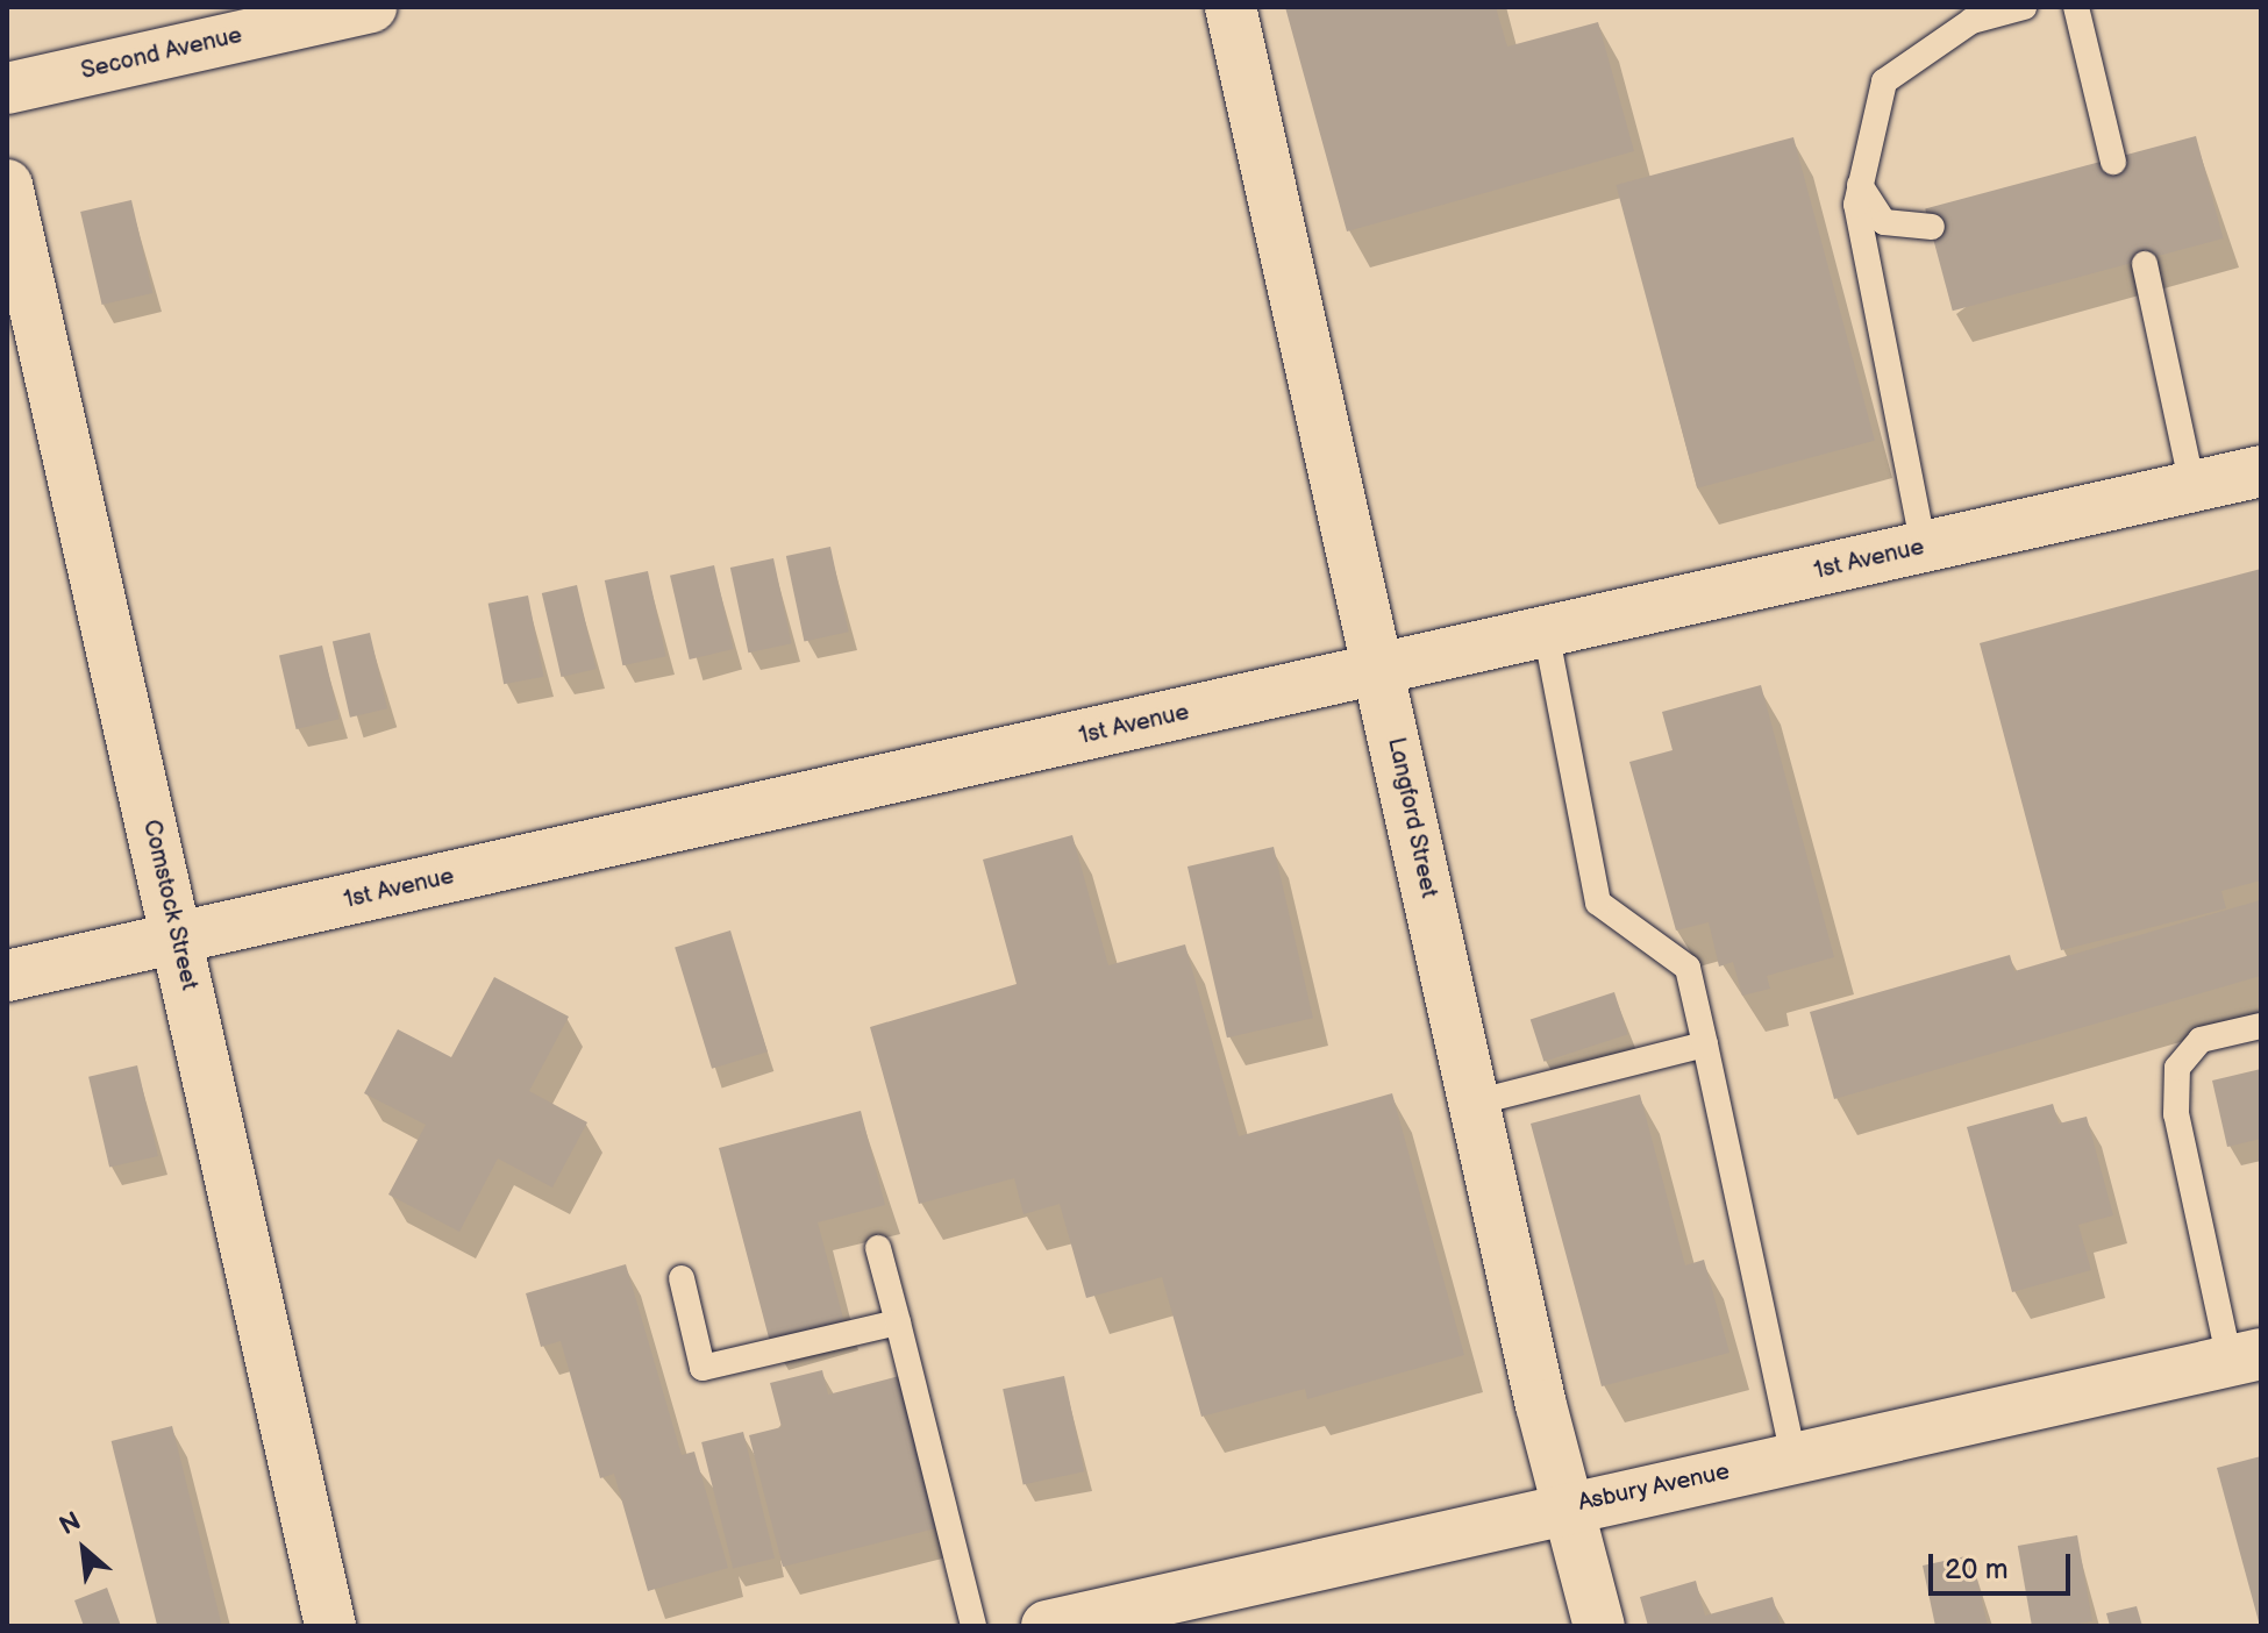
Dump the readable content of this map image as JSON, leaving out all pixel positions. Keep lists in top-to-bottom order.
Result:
{
  "streets": {
    "street": [
      "Second Avenue",
      "1st Avenue",
      "Langford Street",
      "Comstock Street",
      "Asbury Avenue"
    ]
  },
  "crossings": [
    ["1st Avenue", "Langford Street"],
    ["1st Avenue", "Comstock Street"],
    ["Langford Street", "Asbury Avenue"]
  ],
  "scale_bar": "20 m",
  "north": "top left"
}
